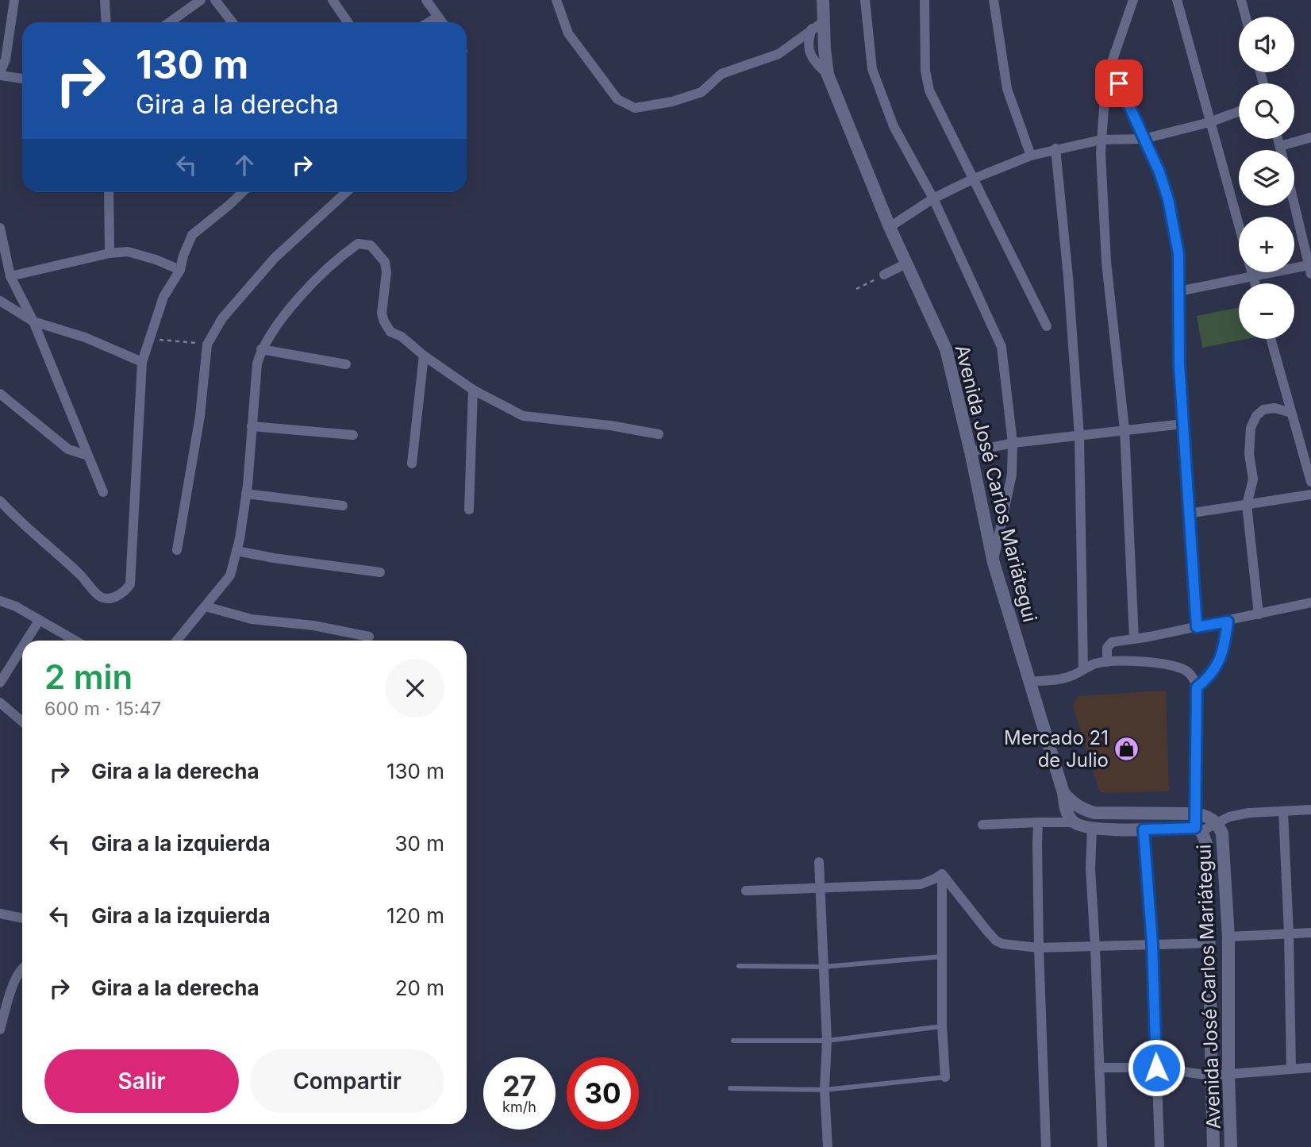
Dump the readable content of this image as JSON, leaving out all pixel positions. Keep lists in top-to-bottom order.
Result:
{
  "streets": {
    "street": ["Avenida José Carlos Mariátegui"]
  },
  "places": {
    "shop": ["Mercado 21 de Julio"]
  },
  "page": {
    "map_buttons": ["+", "−"],
    "turn": ["130 m", "Gira a la derecha"],
    "heading": ["2 min", "600 m · 15:47"],
    "list": [
      {
        "name": "Gira a la derecha",
        "value": "130 m"
      },
      {
        "name": "Gira a la izquierda",
        "value": "30 m"
      },
      {
        "name": "Gira a la izquierda",
        "value": "120 m"
      },
      {
        "name": "Gira a la derecha",
        "value": "20 m"
      }
    ],
    "buttons": ["Salir", "Compartir"],
    "speed": "27 km/h",
    "limit": "30"
  }
}
